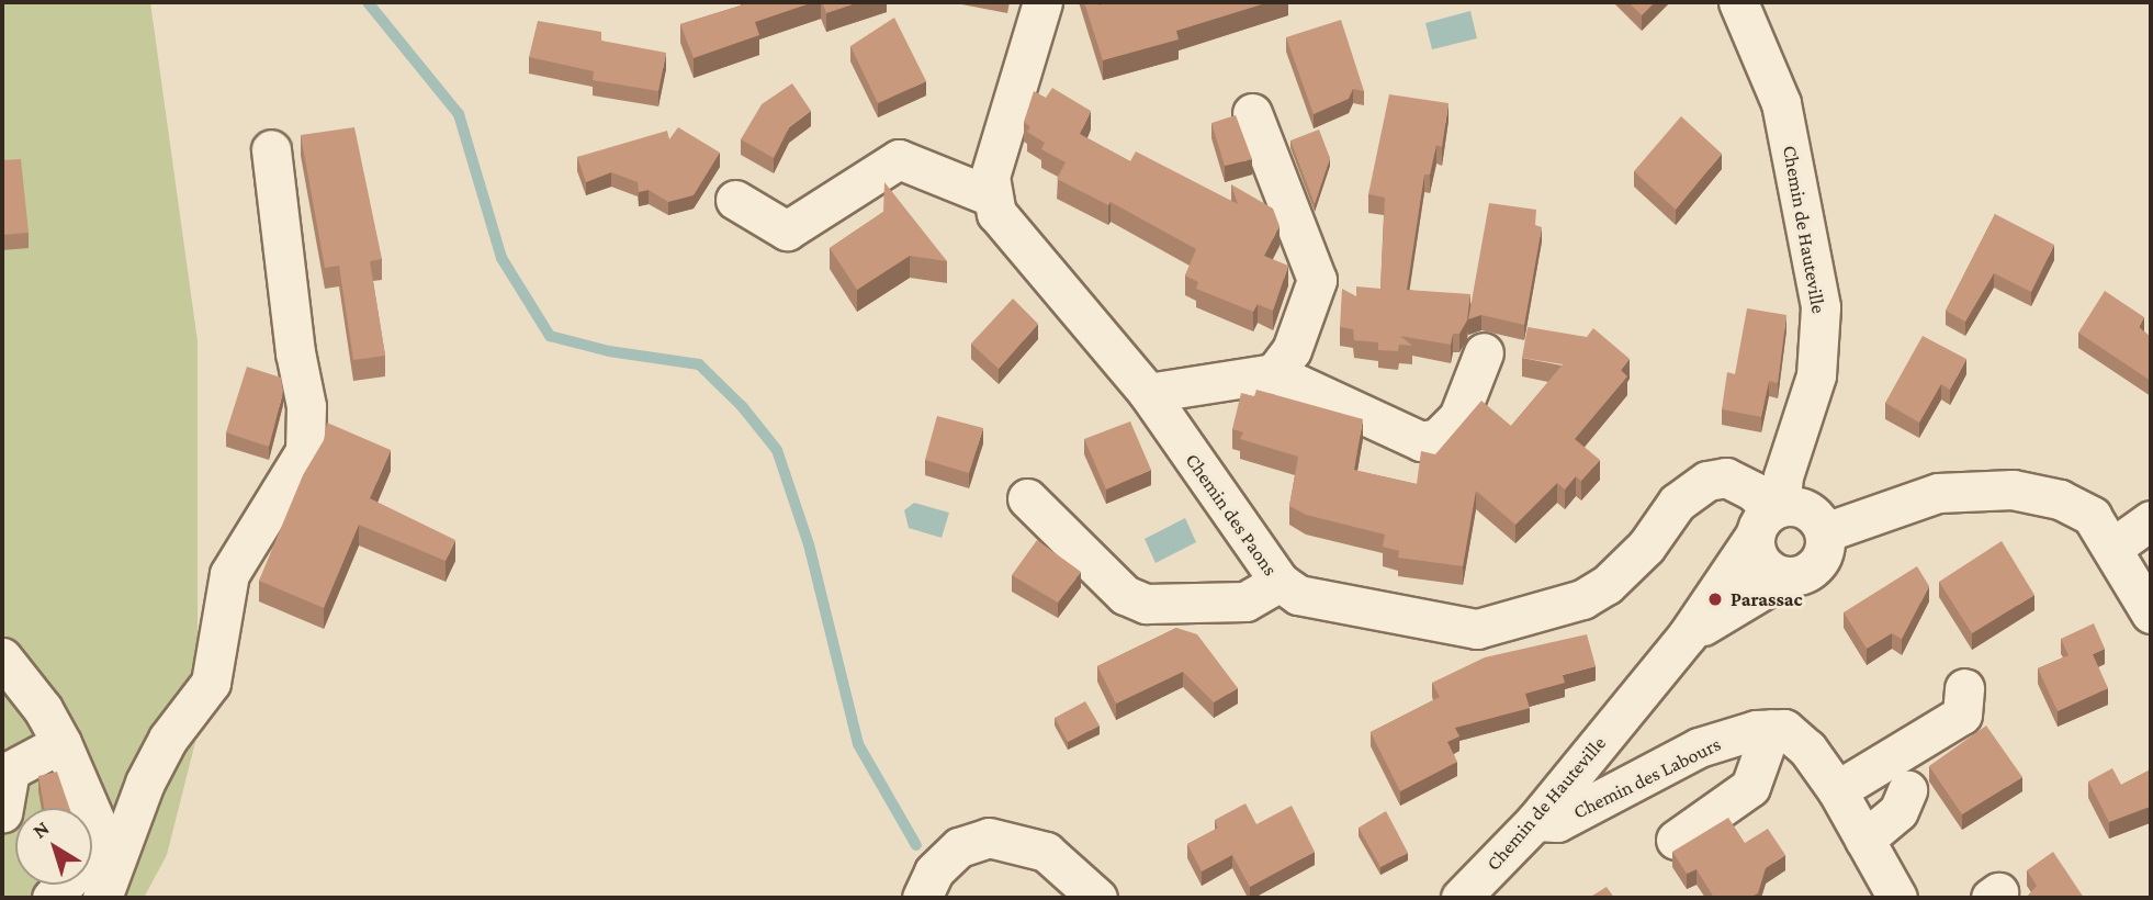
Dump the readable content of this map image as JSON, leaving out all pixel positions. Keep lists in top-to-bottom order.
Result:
{
  "streets": {
    "street": ["Chemin de Hauteville", "Chemin des Paons", "Chemin des Labours"]
  },
  "crossings": [
    ["Chemin de Hauteville", "Chemin des Paons"],
    ["Chemin de Hauteville", "Chemin des Labours"]
  ],
  "places": ["Parassac"],
  "north": "top left"
}
